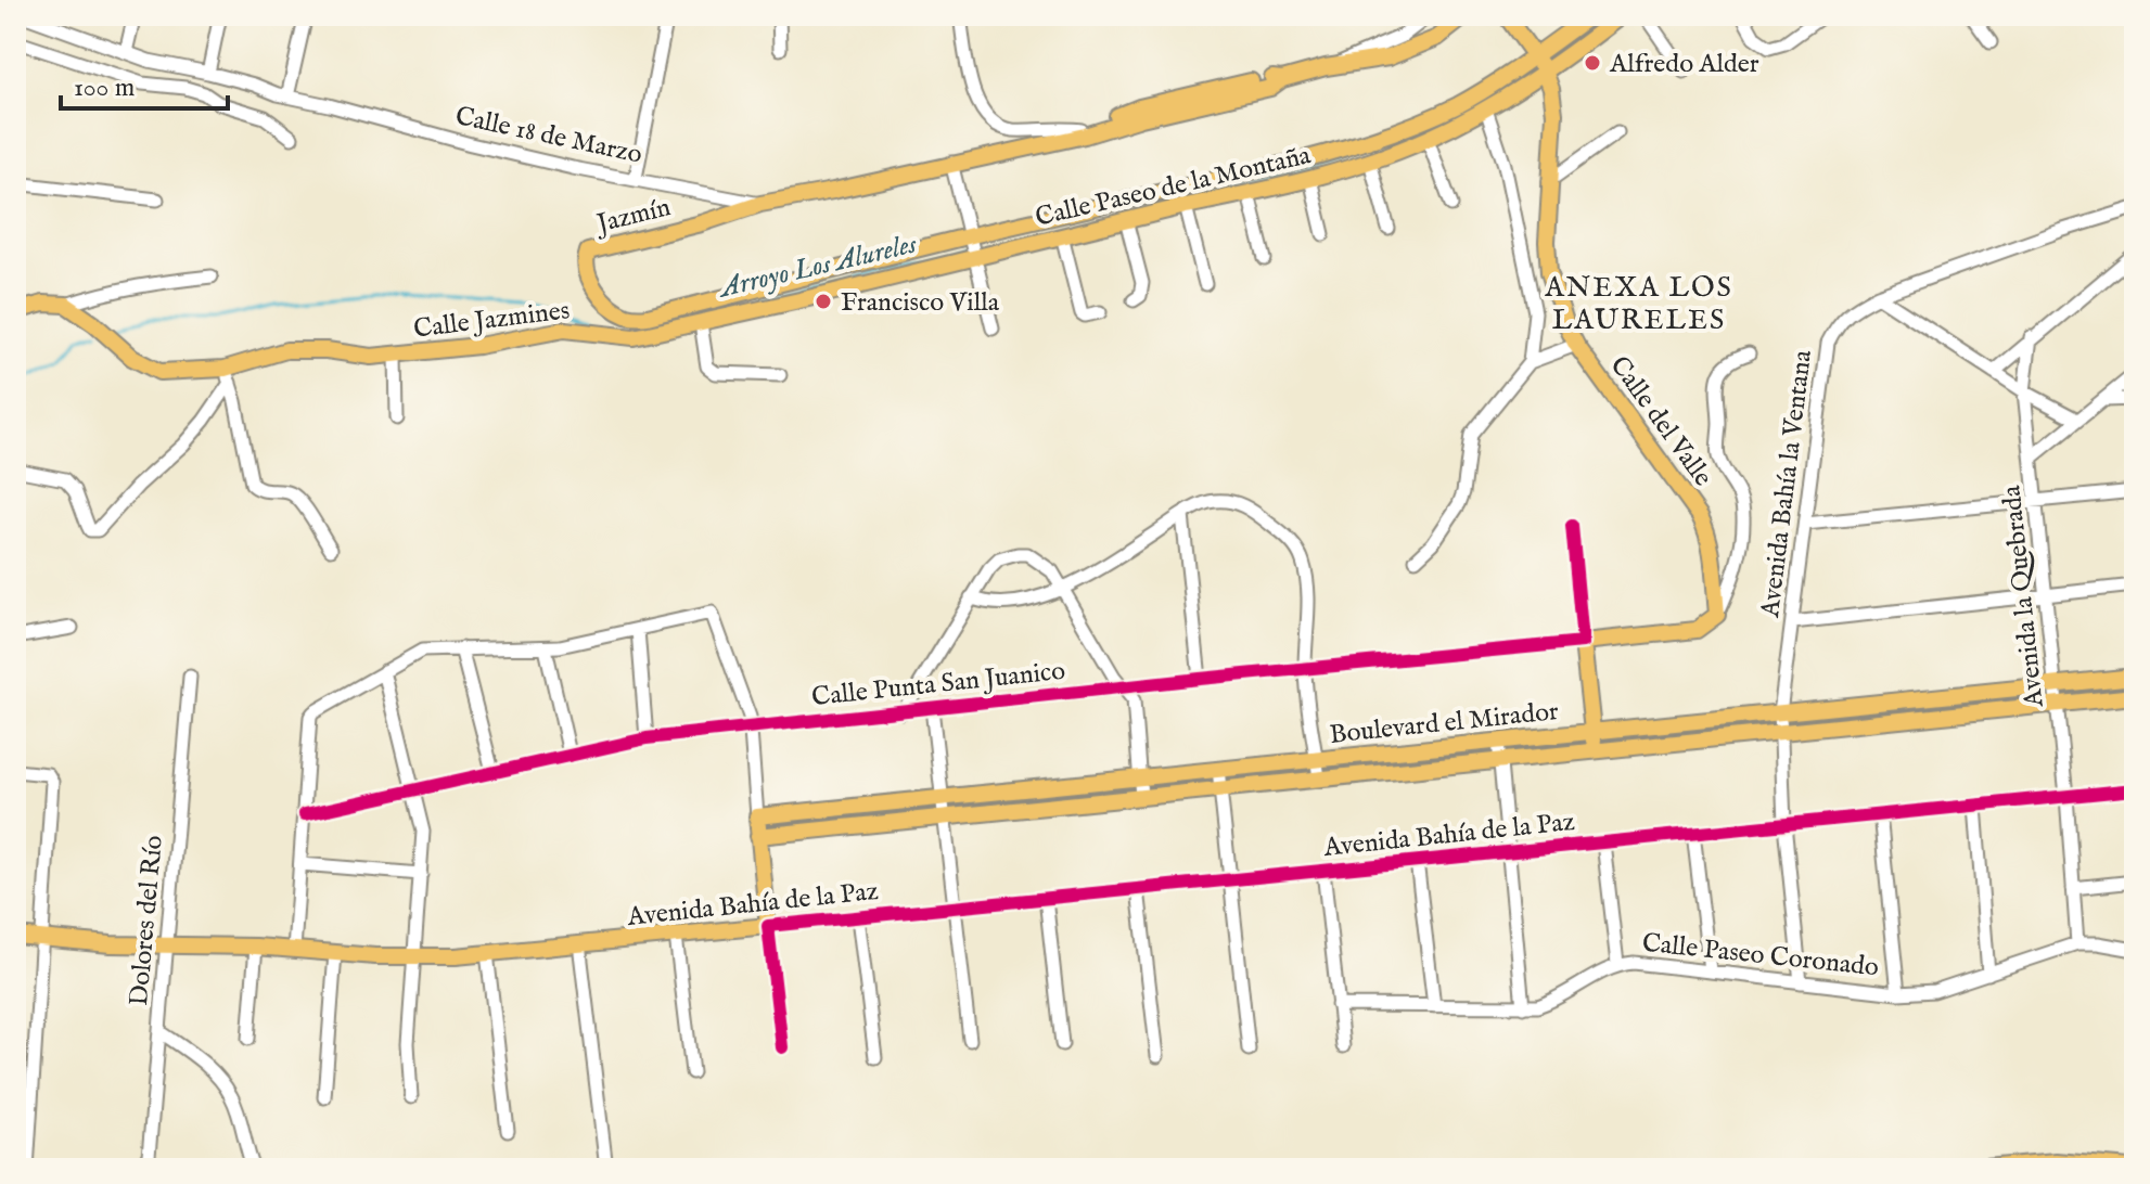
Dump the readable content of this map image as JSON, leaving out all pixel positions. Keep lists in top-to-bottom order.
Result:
{
  "streets": {
    "main road": [
      "Calle 18 de Marzo",
      "Calle Paseo de la Montaña",
      "Jazmín",
      "Calle Jazmines",
      "Calle del Valle",
      "Calle Punta San Juanico",
      "Boulevard el Mirador",
      "Avenida Bahía de la Paz"
    ],
    "street": [
      "Avenida Bahía la Ventana",
      "Avenida la Quebrada",
      "Dolores del Río",
      "Calle Paseo Coronado"
    ]
  },
  "crossings": [
    ["Calle 18 de Marzo", "Jazmín"],
    ["Calle Paseo de la Montaña", "Jazmín"],
    ["Calle Paseo de la Montaña", "Calle Jazmines"],
    ["Calle Paseo de la Montaña", "Calle del Valle"],
    ["Calle del Valle", "Calle Punta San Juanico"],
    ["Avenida Bahía la Ventana", "Boulevard el Mirador"],
    ["Avenida Bahía la Ventana", "Avenida Bahía de la Paz"],
    ["Avenida Bahía la Ventana", "Calle Paseo Coronado"],
    ["Avenida la Quebrada", "Boulevard el Mirador"],
    ["Avenida la Quebrada", "Avenida Bahía de la Paz"],
    ["Avenida la Quebrada", "Calle Paseo Coronado"],
    ["Avenida Bahía de la Paz", "Dolores del Río"]
  ],
  "districts": ["ANEXA LOS LAURELES"],
  "water": ["Arroyo Los Alureles"],
  "places": ["Alfredo Alder", "Francisco Villa"],
  "scale_bar": "100 m"
}
